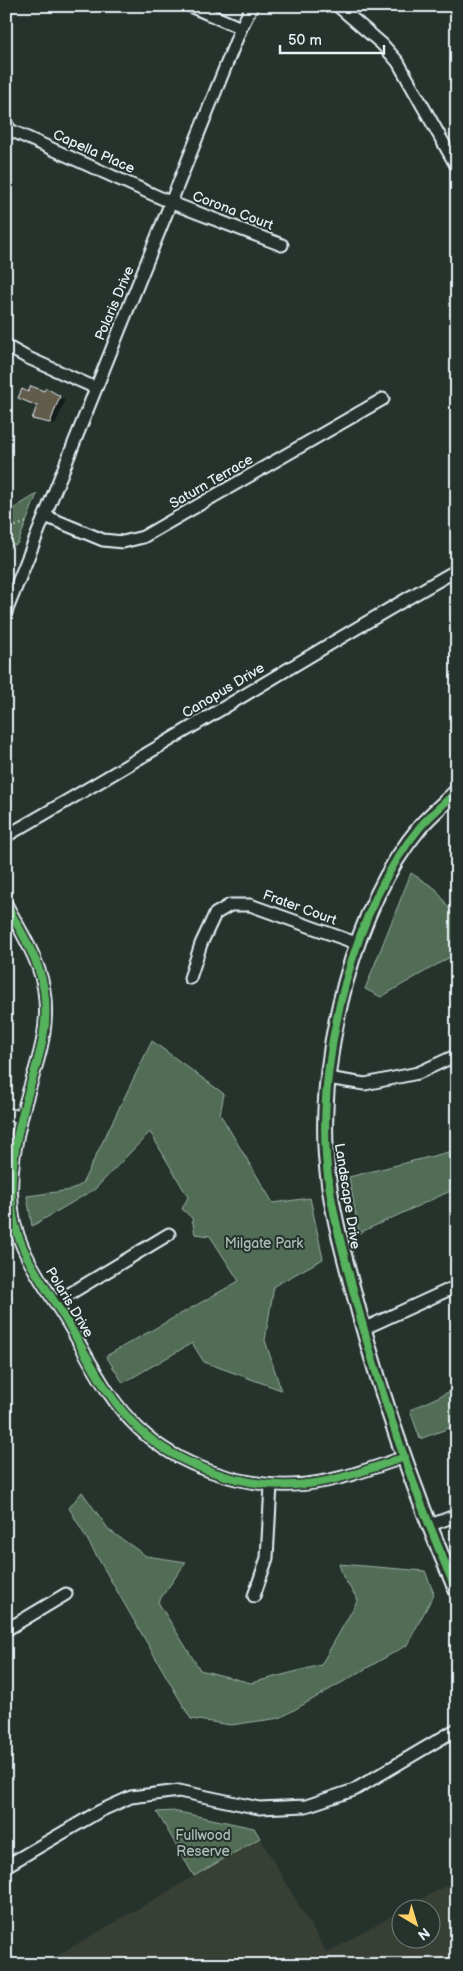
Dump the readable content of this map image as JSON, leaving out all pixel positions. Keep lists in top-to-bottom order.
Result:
{
  "streets": {
    "street": [
      "Capella Place",
      "Corona Court",
      "Polaris Drive",
      "Saturn Terrace",
      "Canopus Drive",
      "Frater Court",
      "Landscape Drive"
    ]
  },
  "crossings": [
    ["Capella Place", "Corona Court"],
    ["Capella Place", "Polaris Drive"],
    ["Corona Court", "Polaris Drive"],
    ["Polaris Drive", "Saturn Terrace"],
    ["Polaris Drive", "Landscape Drive"],
    ["Frater Court", "Landscape Drive"]
  ],
  "parks": ["Milgate Park", "Fullwood Reserve"],
  "scale_bar": "50 m",
  "north": "bottom right"
}
